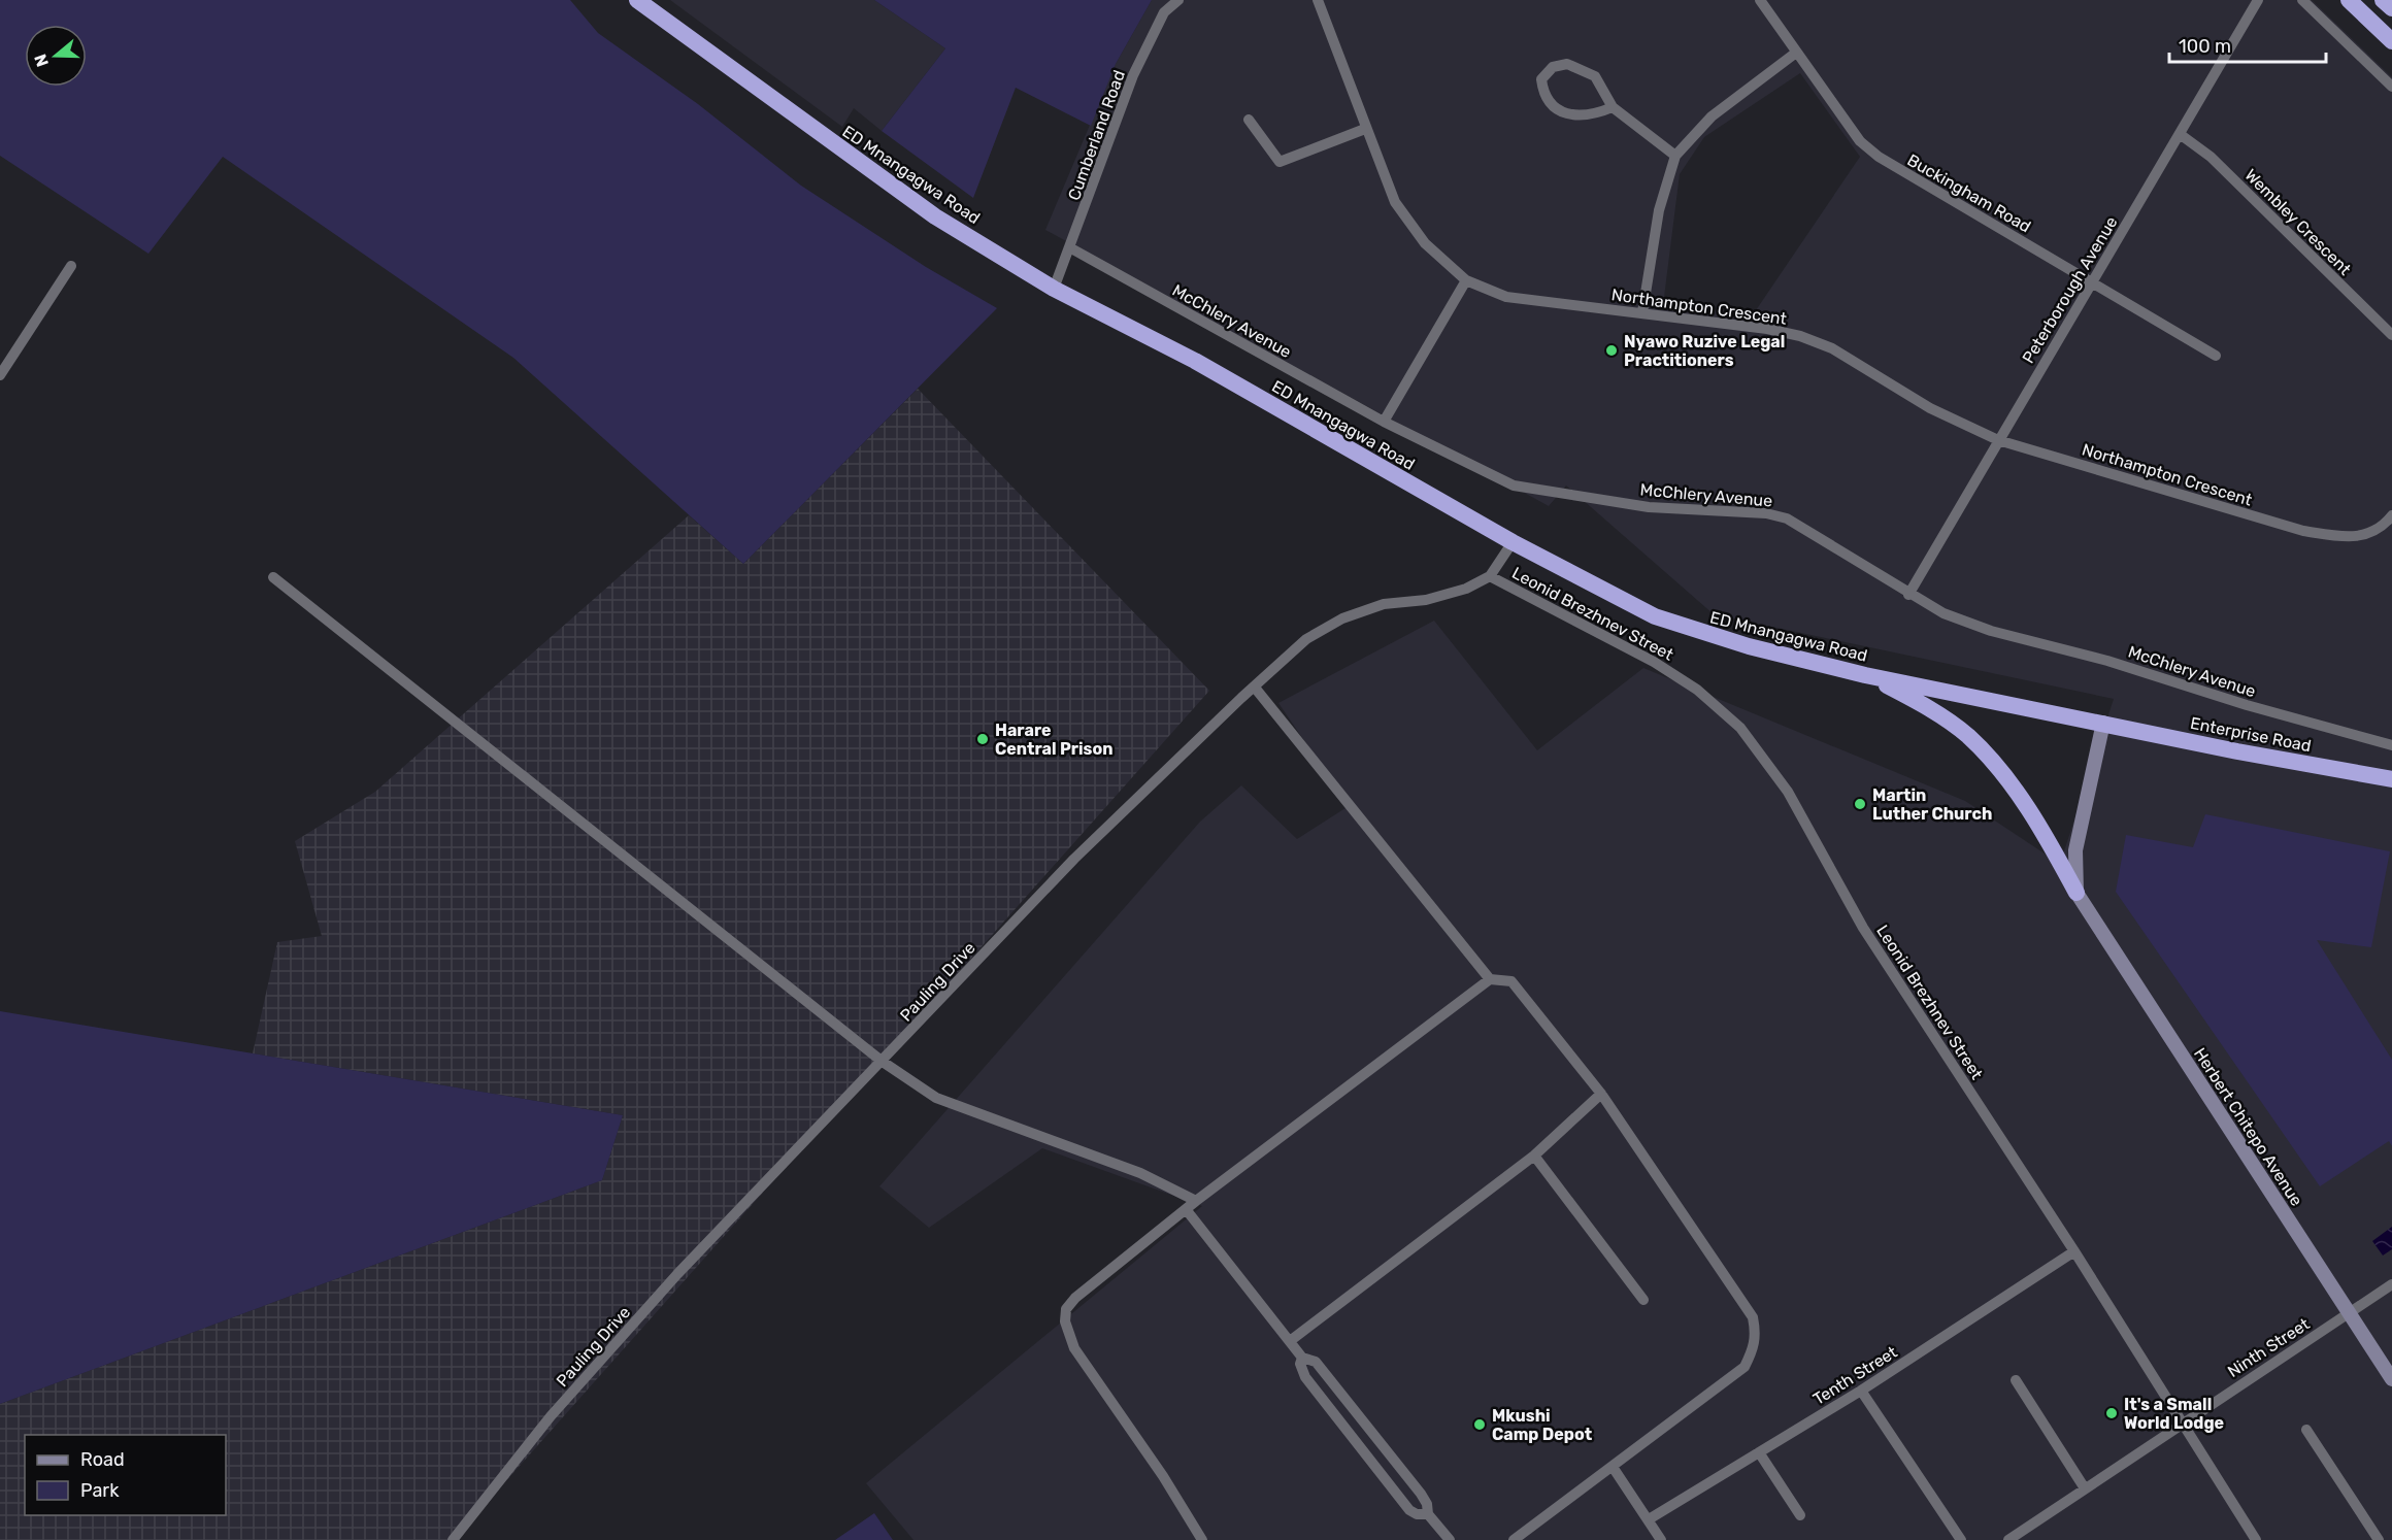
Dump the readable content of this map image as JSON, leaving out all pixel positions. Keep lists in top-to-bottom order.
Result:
{
  "streets": {
    "highway": ["ED Mnangagwa Road", "Enterprise Road"],
    "main road": ["Herbert Chitepo Avenue"],
    "street": [
      "Cumberland Road",
      "Buckingham Road",
      "Wembley Crescent",
      "Peterborough Avenue",
      "Northampton Crescent",
      "McChlery Avenue",
      "Leonid Brezhnev Street",
      "Pauling Drive",
      "Ninth Street",
      "Tenth Street"
    ]
  },
  "crossings": [
    ["Cumberland Road", "ED Mnangagwa Road"],
    ["Cumberland Road", "McChlery Avenue"],
    ["ED Mnangagwa Road", "Enterprise Road"],
    ["Buckingham Road", "Peterborough Avenue"],
    ["Wembley Crescent", "Peterborough Avenue"],
    ["Peterborough Avenue", "Northampton Crescent"],
    ["Peterborough Avenue", "McChlery Avenue"],
    ["Leonid Brezhnev Street", "Pauling Drive"],
    ["Leonid Brezhnev Street", "Ninth Street"],
    ["Leonid Brezhnev Street", "Tenth Street"],
    ["Herbert Chitepo Avenue", "Ninth Street"]
  ],
  "places": [
    "Nyawo Ruzive Legal Practitioners",
    "Harare Central Prison",
    "Martin Luther Church",
    "It's a Small World Lodge",
    "Mkushi Camp Depot"
  ],
  "legend": ["Road", "Park"],
  "scale_bar": "100 m",
  "north": "left"
}
